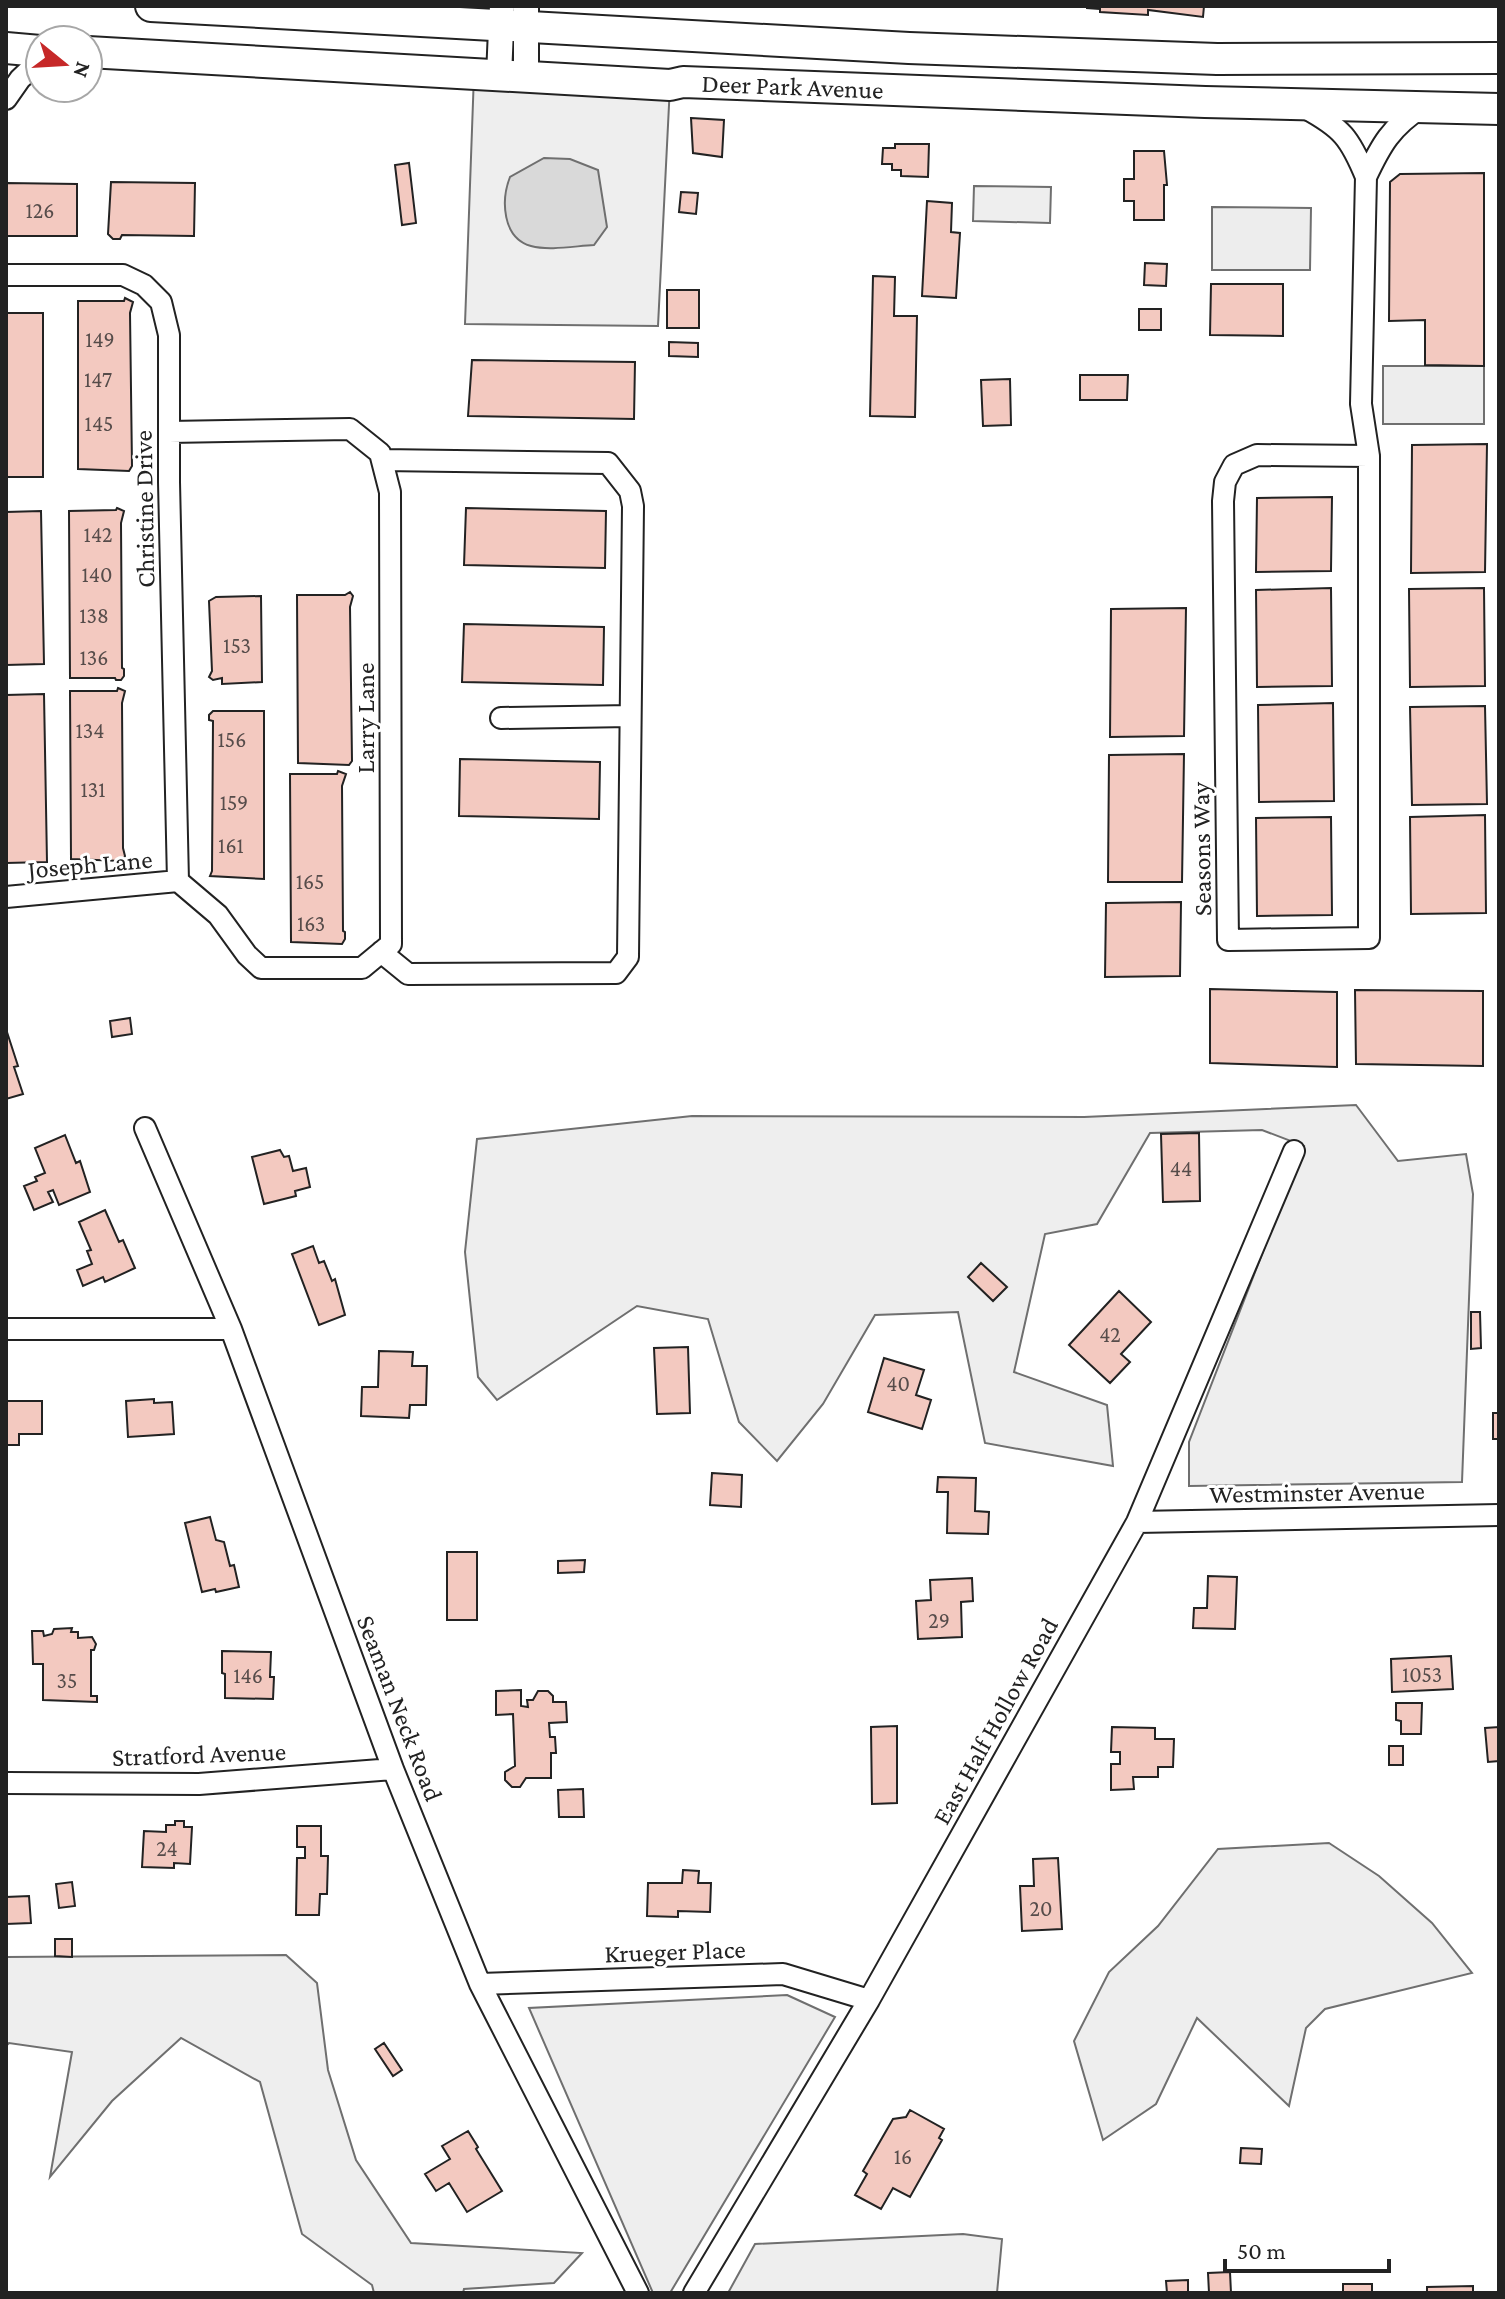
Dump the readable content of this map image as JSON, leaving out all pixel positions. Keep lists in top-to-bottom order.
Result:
{
  "streets": {
    "main road": ["Deer Park Avenue"],
    "street": [
      "Christine Drive",
      "Larry Lane",
      "Seasons Way",
      "Joseph Lane",
      "Westminster Avenue",
      "Seaman Neck Road",
      "East Half Hollow Road",
      "Stratford Avenue",
      "Krueger Place"
    ]
  },
  "crossings": [
    ["Christine Drive", "Joseph Lane"],
    ["Westminster Avenue", "East Half Hollow Road"],
    ["Seaman Neck Road", "Stratford Avenue"],
    ["Seaman Neck Road", "Krueger Place"],
    ["East Half Hollow Road", "Krueger Place"]
  ],
  "house_numbers": [
    "126",
    "149",
    "147",
    "145",
    "142",
    "140",
    "138",
    "153",
    "136",
    "134",
    "156",
    "131",
    "159",
    "161",
    "165",
    "163",
    "44",
    "42",
    "40",
    "29",
    "1053",
    "146",
    "35",
    "24",
    "20",
    "16"
  ],
  "scale_bar": "50 m",
  "north": "right"
}
